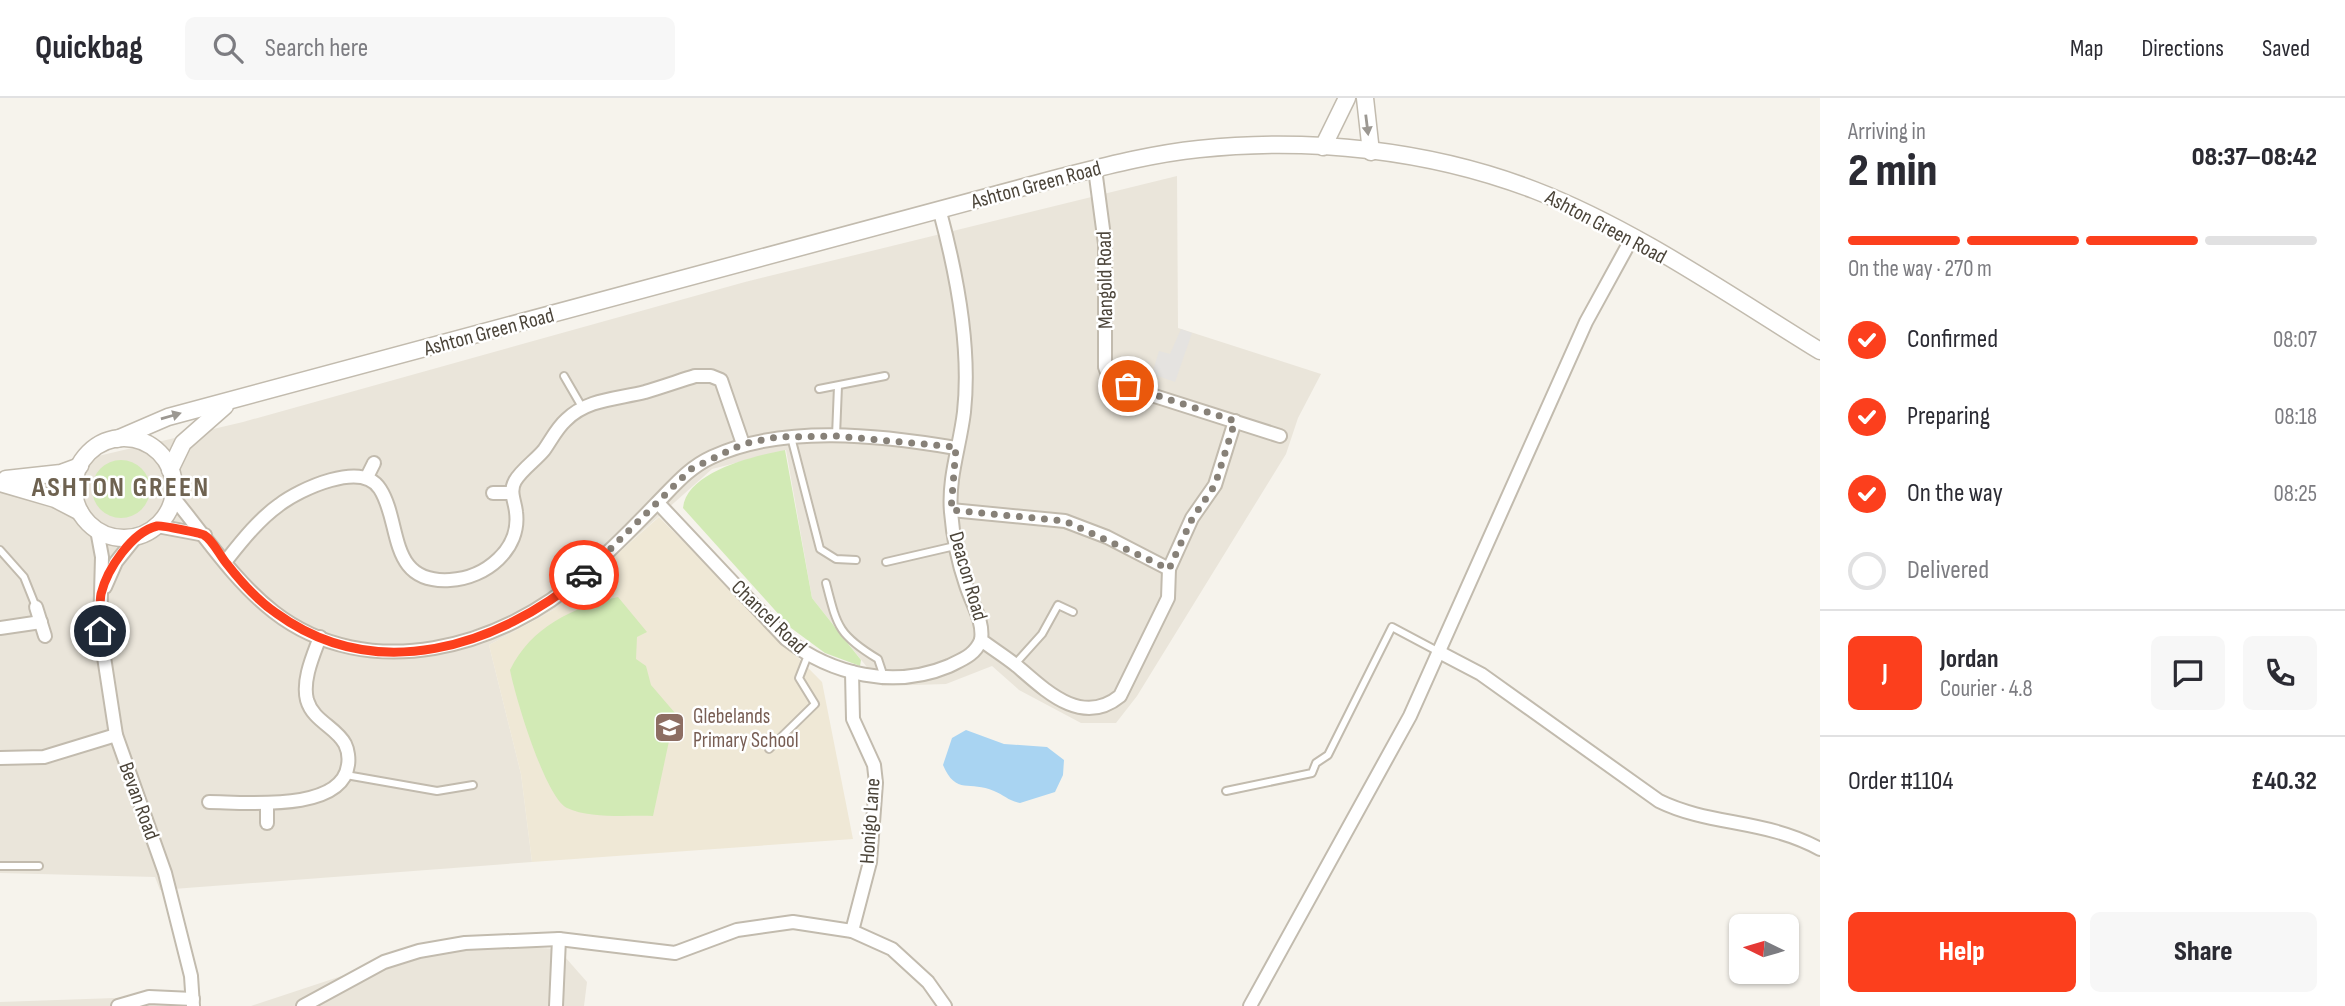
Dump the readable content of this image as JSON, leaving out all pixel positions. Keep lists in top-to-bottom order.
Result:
{
  "streets": {
    "street": [
      "Ashton Green Road",
      "Mangold Road",
      "Deacon Road",
      "Chancel Road",
      "Bevan Road",
      "Honigo Lane"
    ]
  },
  "crossings": [
    ["Ashton Green Road", "Mangold Road"],
    ["Ashton Green Road", "Deacon Road"],
    ["Ashton Green Road", "Bevan Road"],
    ["Deacon Road", "Chancel Road"],
    ["Chancel Road", "Honigo Lane"]
  ],
  "districts": ["ASHTON GREEN"],
  "places": {
    "school or university": ["Glebelands Primary School"]
  },
  "north": "left",
  "page": {
    "header": "Quickbag",
    "search": "Search here",
    "nav": ["Map", "Directions", "Saved"],
    "heading": ["2 min", "Arriving in", "08:37–08:42"],
    "panel": [
      "Jordan",
      "Courier · 4.8",
      "Order #1104",
      "£40.32"
    ],
    "bar": "On the way · 270 m",
    "list": [
      ["Confirmed", "08:07"],
      ["Preparing", "08:18"],
      ["On the way", "08:25"],
      "Delivered"
    ],
    "round": "J",
    "buttons": ["Help", "Share"]
  }
}
